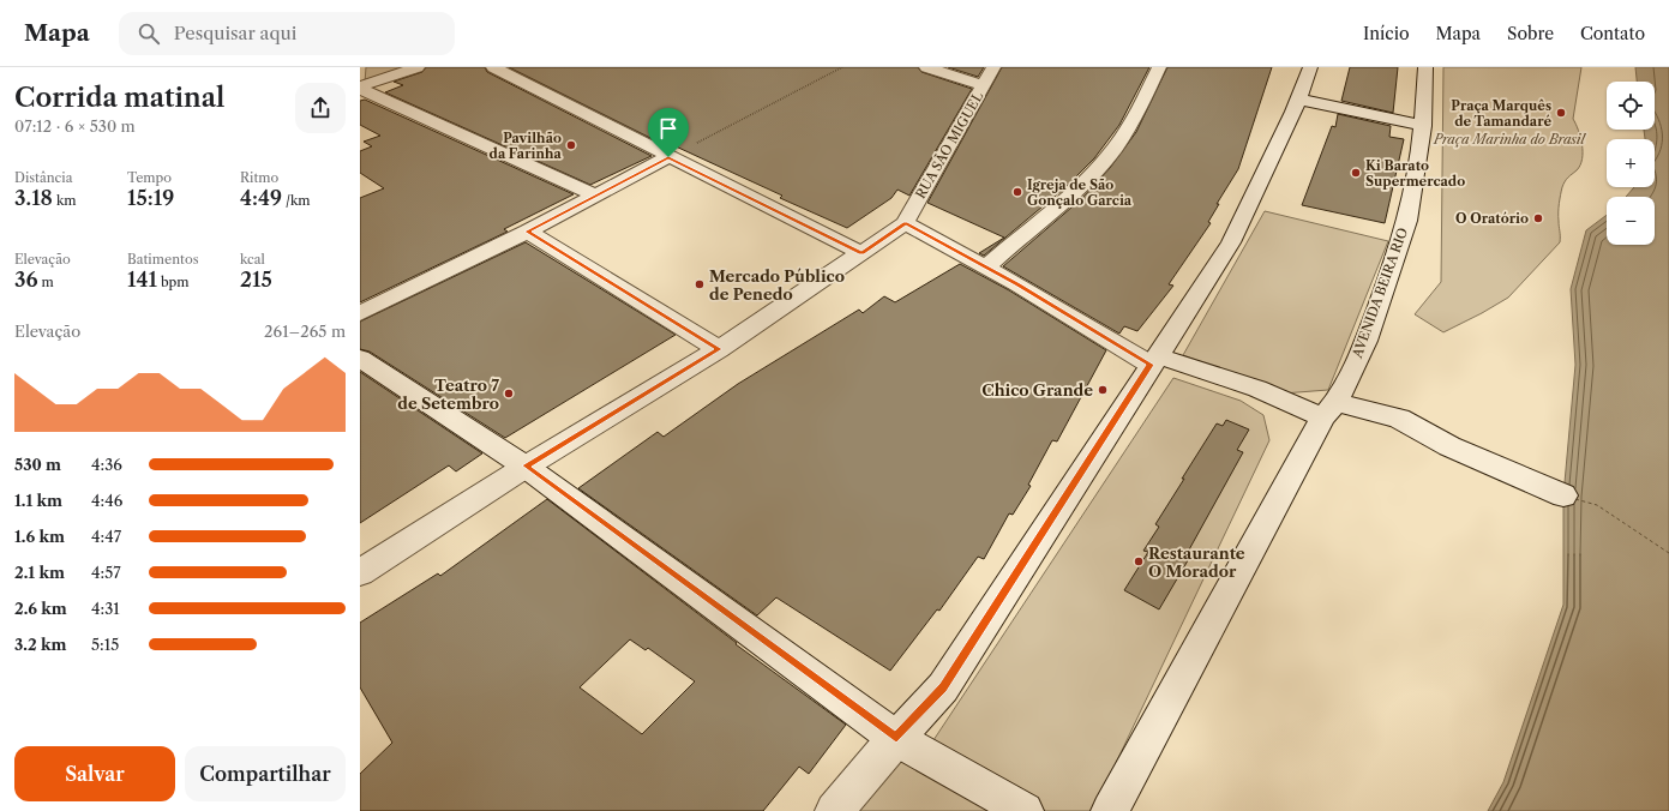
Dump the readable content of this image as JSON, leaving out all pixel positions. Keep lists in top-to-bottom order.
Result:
{
  "streets": {
    "street": ["RUA SÃO MIGUEL", "AVENIDA BEIRA RIO"]
  },
  "parks": ["Praça Marinha do Brasil"],
  "places": [
    "Praça Marquês de Tamandaré",
    "Pavilhão da Farinha",
    "Ki Barato Supermercado",
    "Igreja de São Gonçalo Garcia",
    "O Oratório",
    "Mercado Público de Penedo",
    "Chico Grande",
    "Teatro 7 de Setembro",
    "Restaurante O Morador"
  ],
  "page": {
    "header": "Mapa",
    "search": "Pesquisar aqui",
    "nav": [
      "Início",
      "Mapa",
      "Sobre",
      "Contato"
    ],
    "heading": ["Corrida matinal", "07:12 · 6 × 530 m"],
    "map_buttons": ["+", "−"],
    "stats": [
      ["Distância", "3.18 km"],
      ["Tempo", "15:19"],
      ["Ritmo", "4:49 /km"],
      ["Elevação", "36 m"],
      ["Batimentos", "141 bpm"],
      ["kcal", "215"]
    ],
    "chart": ["Elevação", "261–265 m"],
    "list": [
      {
        "name": "530 m",
        "note": "4:36"
      },
      {
        "name": "1.1 km",
        "note": "4:46"
      },
      {
        "name": "1.6 km",
        "note": "4:47"
      },
      {
        "name": "2.1 km",
        "note": "4:57"
      },
      {
        "name": "2.6 km",
        "note": "4:31"
      },
      {
        "name": "3.2 km",
        "note": "5:15"
      }
    ],
    "buttons": ["Salvar", "Compartilhar"]
  }
}
